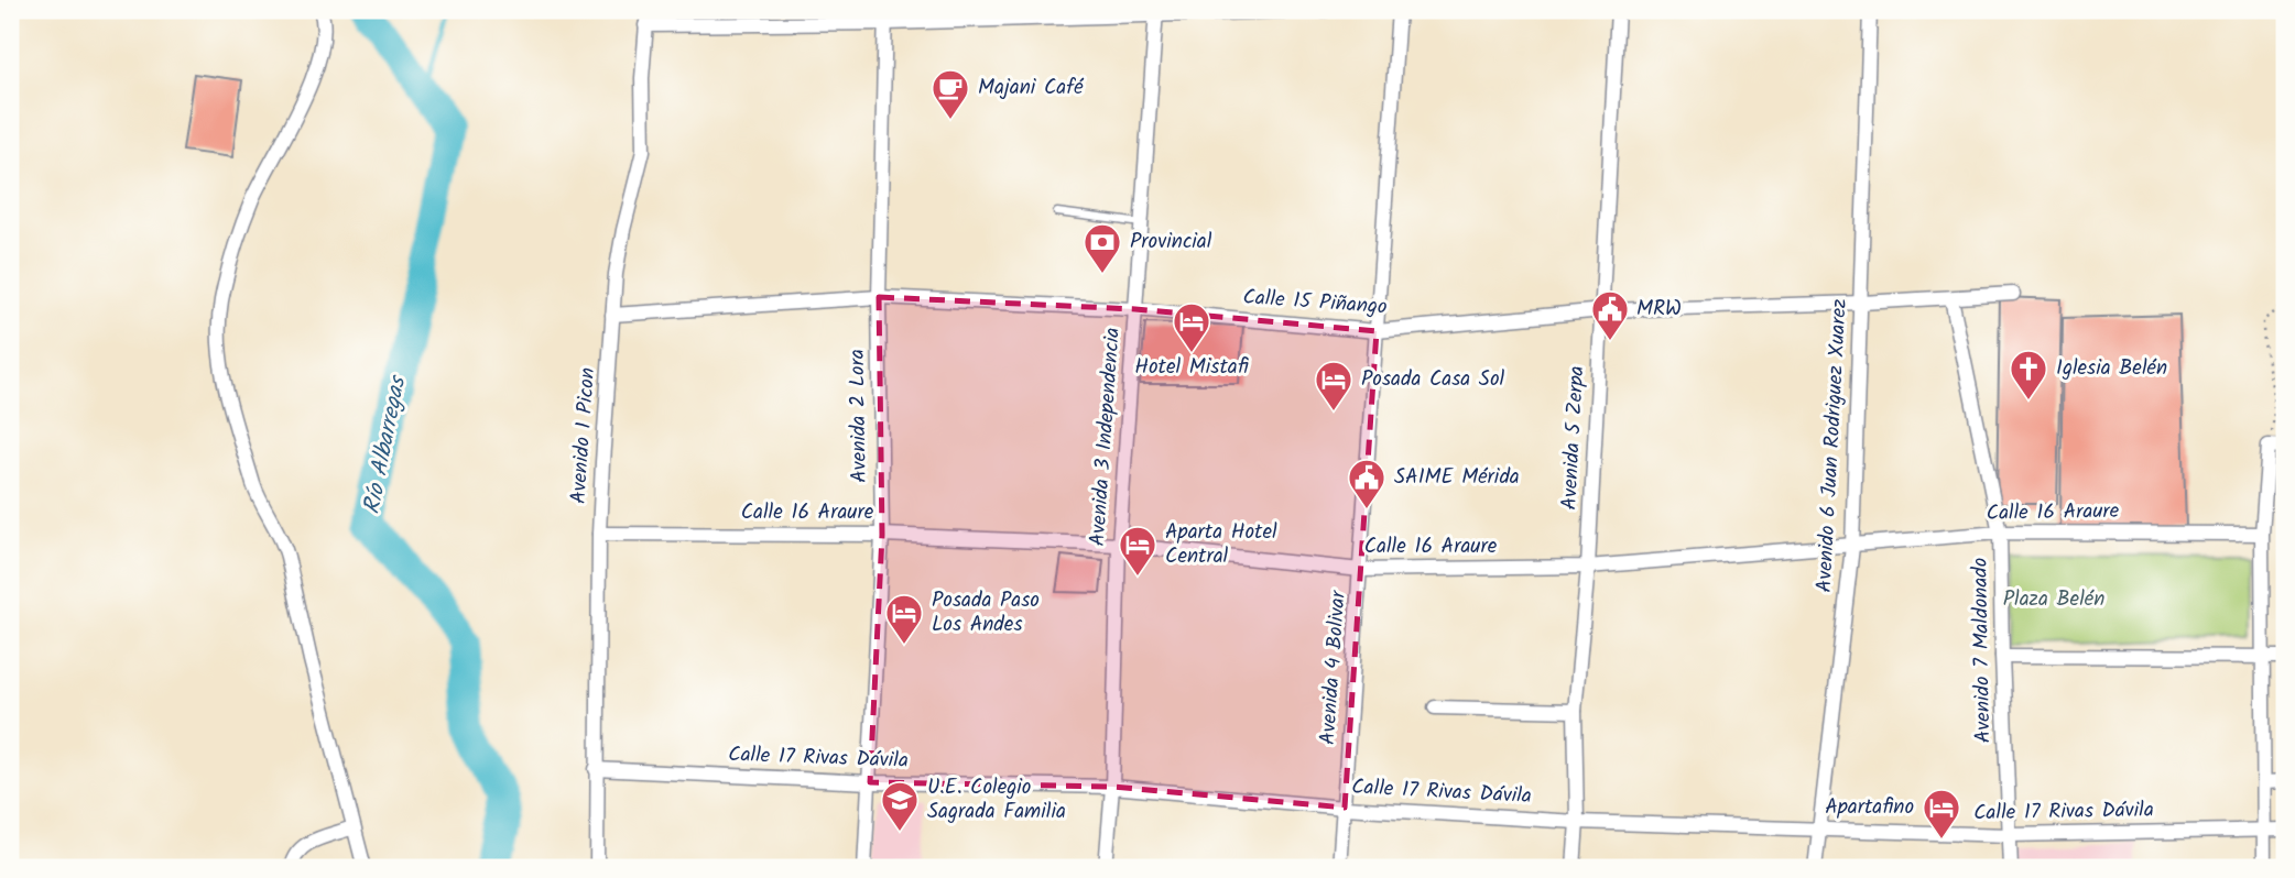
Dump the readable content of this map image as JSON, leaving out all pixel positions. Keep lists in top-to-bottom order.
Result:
{
  "streets": {
    "street": [
      "Calle 15 Piñango",
      "Avenida 2 Lora",
      "Avenido 1 Picon",
      "Avenida 3 Independencia",
      "Avenida 5 Zerpa",
      "Avenido 6 Juan Rodriguez Xuarez",
      "Calle 16 Araure",
      "Avenido 7 Maldonado",
      "Avenida 4 Bolivar",
      "Calle 17 Rivas Dávila"
    ]
  },
  "crossings": [
    ["Calle 15 Piñango", "Avenida 2 Lora"],
    ["Calle 15 Piñango", "Avenido 1 Picon"],
    ["Calle 15 Piñango", "Avenida 3 Independencia"],
    ["Calle 15 Piñango", "Avenida 5 Zerpa"],
    ["Calle 15 Piñango", "Avenido 6 Juan Rodriguez Xuarez"],
    ["Calle 15 Piñango", "Avenido 7 Maldonado"],
    ["Calle 15 Piñango", "Avenida 4 Bolivar"],
    ["Avenida 2 Lora", "Calle 16 Araure"],
    ["Avenida 2 Lora", "Calle 17 Rivas Dávila"],
    ["Avenido 1 Picon", "Calle 16 Araure"],
    ["Avenido 1 Picon", "Calle 17 Rivas Dávila"],
    ["Avenida 3 Independencia", "Calle 16 Araure"],
    ["Avenida 3 Independencia", "Calle 17 Rivas Dávila"],
    ["Avenida 5 Zerpa", "Calle 16 Araure"],
    ["Avenida 5 Zerpa", "Calle 17 Rivas Dávila"],
    ["Avenido 6 Juan Rodriguez Xuarez", "Calle 16 Araure"],
    ["Avenido 6 Juan Rodriguez Xuarez", "Calle 17 Rivas Dávila"],
    ["Calle 16 Araure", "Avenido 7 Maldonado"],
    ["Calle 16 Araure", "Avenida 4 Bolivar"],
    ["Avenido 7 Maldonado", "Calle 17 Rivas Dávila"],
    ["Avenida 4 Bolivar", "Calle 17 Rivas Dávila"]
  ],
  "water": ["Río Albarregas"],
  "parks": ["Plaza Belén"],
  "places": {
    "cafe": ["Majani Café"],
    "bank": ["Provincial"],
    "public building": ["MRW", "SAIME Mérida"],
    "hotel": [
      "Hotel Mistafi",
      "Posada Casa Sol",
      "Aparta Hotel Central",
      "Posada Paso Los Andes",
      "Apartafino"
    ],
    "church": ["Iglesia Belén"],
    "school or university": ["U.E. Colegio Sagrada Familia"]
  }
}
